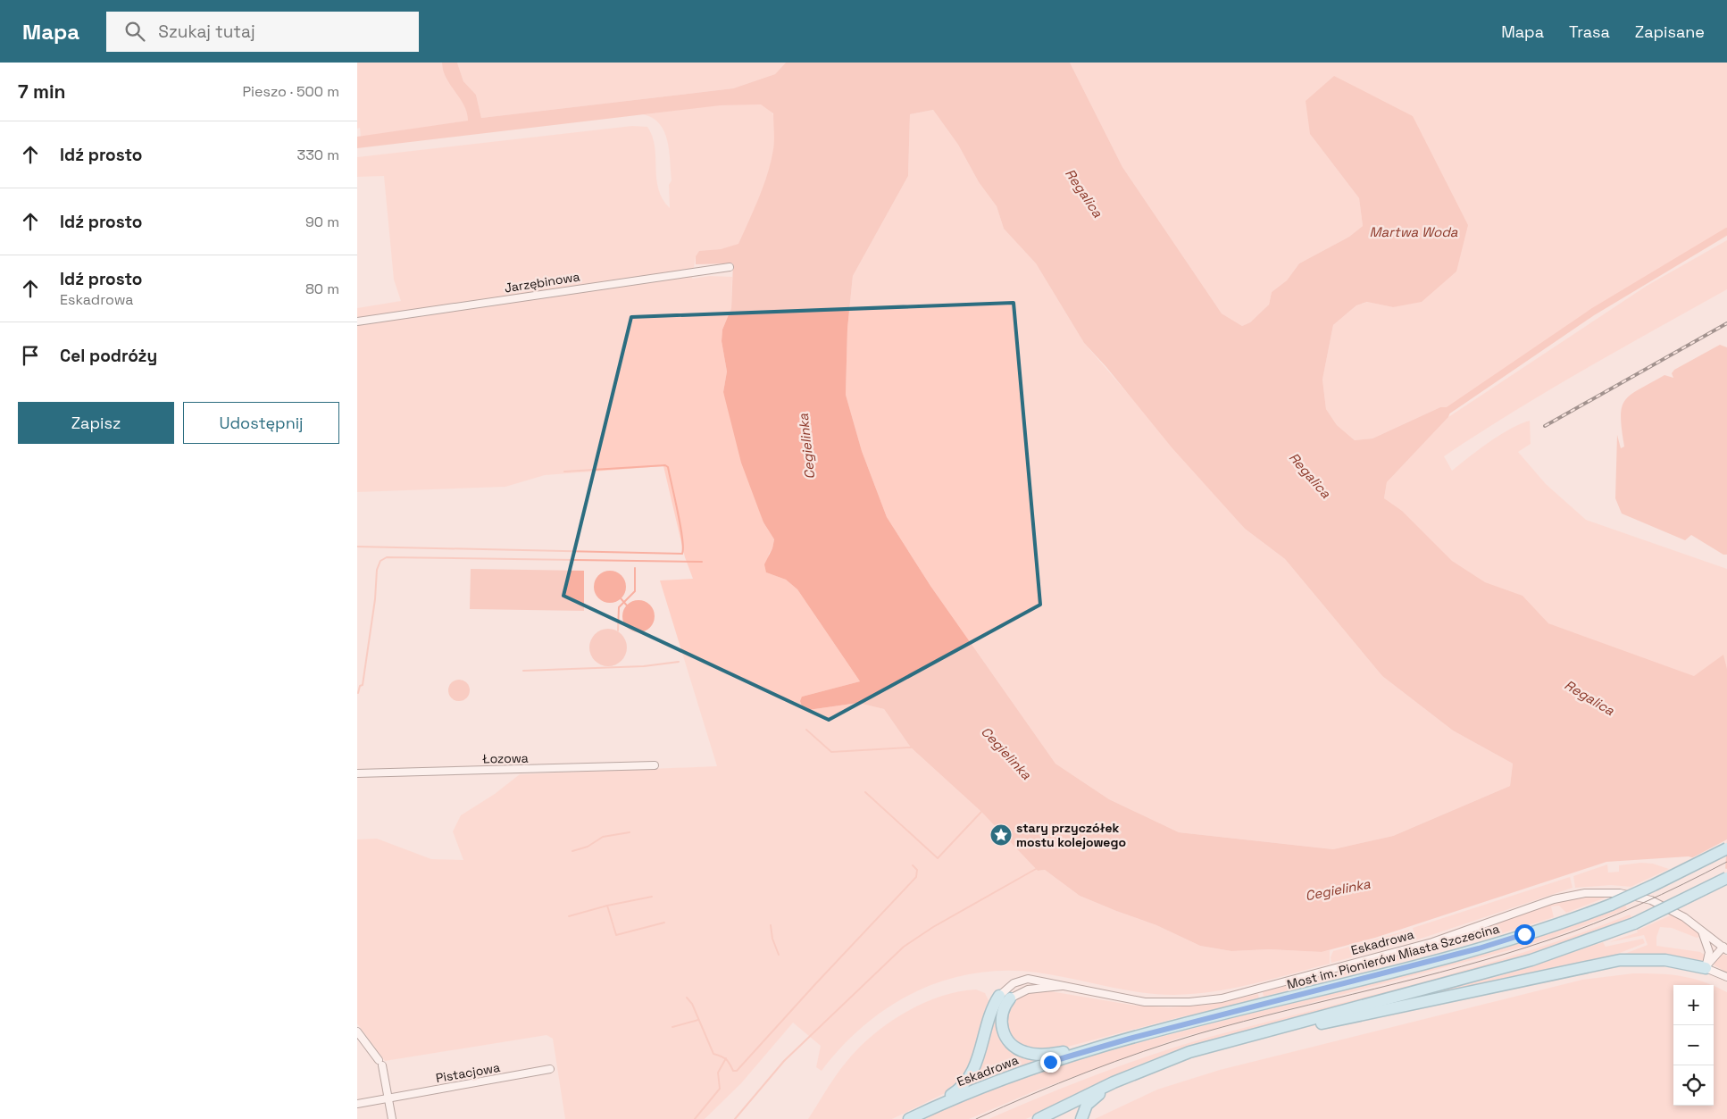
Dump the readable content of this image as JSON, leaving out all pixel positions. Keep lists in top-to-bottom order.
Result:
{
  "streets": {
    "main road": ["Eskadrowa", "Most im. Pionierów Miasta Szczecina"],
    "street": ["Jarzębinowa", "Łozowa", "Pistacjowa"]
  },
  "crossings": [
    ["Eskadrowa", "Most im. Pionierów Miasta Szczecina"]
  ],
  "water": ["Regalica", "Martwa Woda", "Cegielinka"],
  "places": {
    "place": ["stary przyczółek mostu kolejowego"]
  },
  "page": {
    "header": "Mapa",
    "search": "Szukaj tutaj",
    "nav": ["Mapa", "Trasa", "Zapisane"],
    "heading": ["7 min", "Pieszo · 500 m"],
    "list": [
      ["Idź prosto", "330 m"],
      ["Idź prosto", "90 m"],
      ["Idź prosto", "Eskadrowa", "80 m"],
      "Cel podróży"
    ],
    "buttons": ["Zapisz", "Udostępnij"],
    "map_buttons": ["+", "−"]
  }
}
